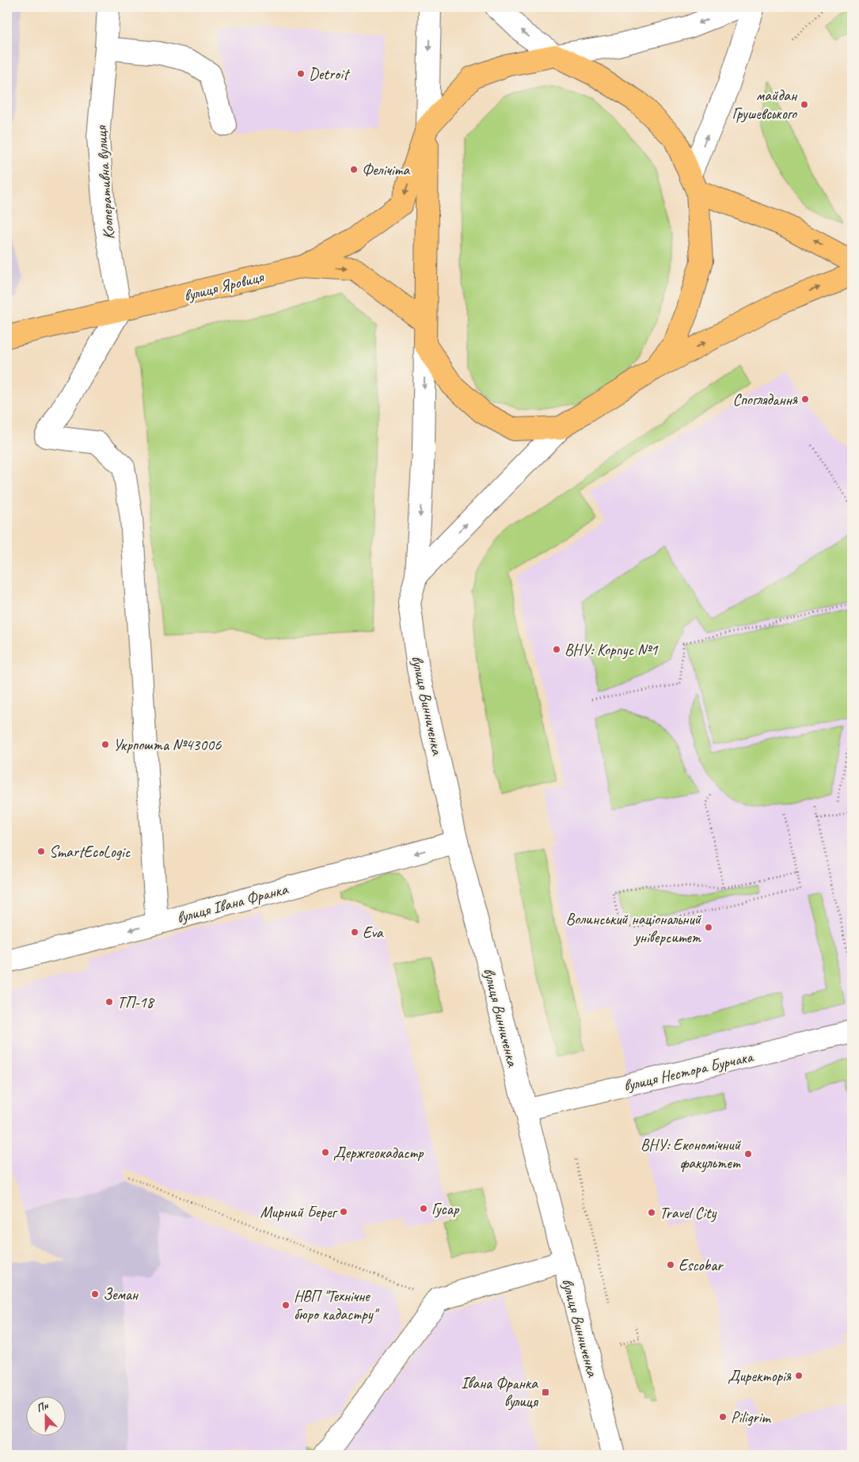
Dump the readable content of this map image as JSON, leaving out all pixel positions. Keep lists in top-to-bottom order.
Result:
{
  "streets": {
    "main road": ["вулиця Яровиця"],
    "street": [
      "Кооперативна вулиця",
      "вулиця Винниченка",
      "вулиця Івана Франка",
      "вулиця Нестора Бурчака"
    ]
  },
  "crossings": [
    ["Кооперативна вулиця", "вулиця Яровиця"],
    ["вулиця Винниченка", "вулиця Івана Франка"],
    ["вулиця Винниченка", "вулиця Нестора Бурчака"]
  ],
  "one_way": ["вулиця Івана Франка"],
  "places": {
    "other": [
      "Detroit",
      "майдан Грушевського",
      "Фелічіта",
      "Споглядання",
      "ВНУ: Корпус №1",
      "Укрпошта №43006",
      "SmartEcoLogic",
      "Волинський національний університет",
      "Eva",
      "ТП-18",
      "Держгеокадастр",
      "ВНУ: Економічний факультет",
      "Гусар",
      "Мирний Берег",
      "Travel City",
      "Escobar",
      "Земан",
      "НВП \"Технічне бюро кадастру\"",
      "Директорія",
      "Piligrim"
    ],
    "transit": ["Івана Франка вулиця"]
  },
  "north": "top"
}
